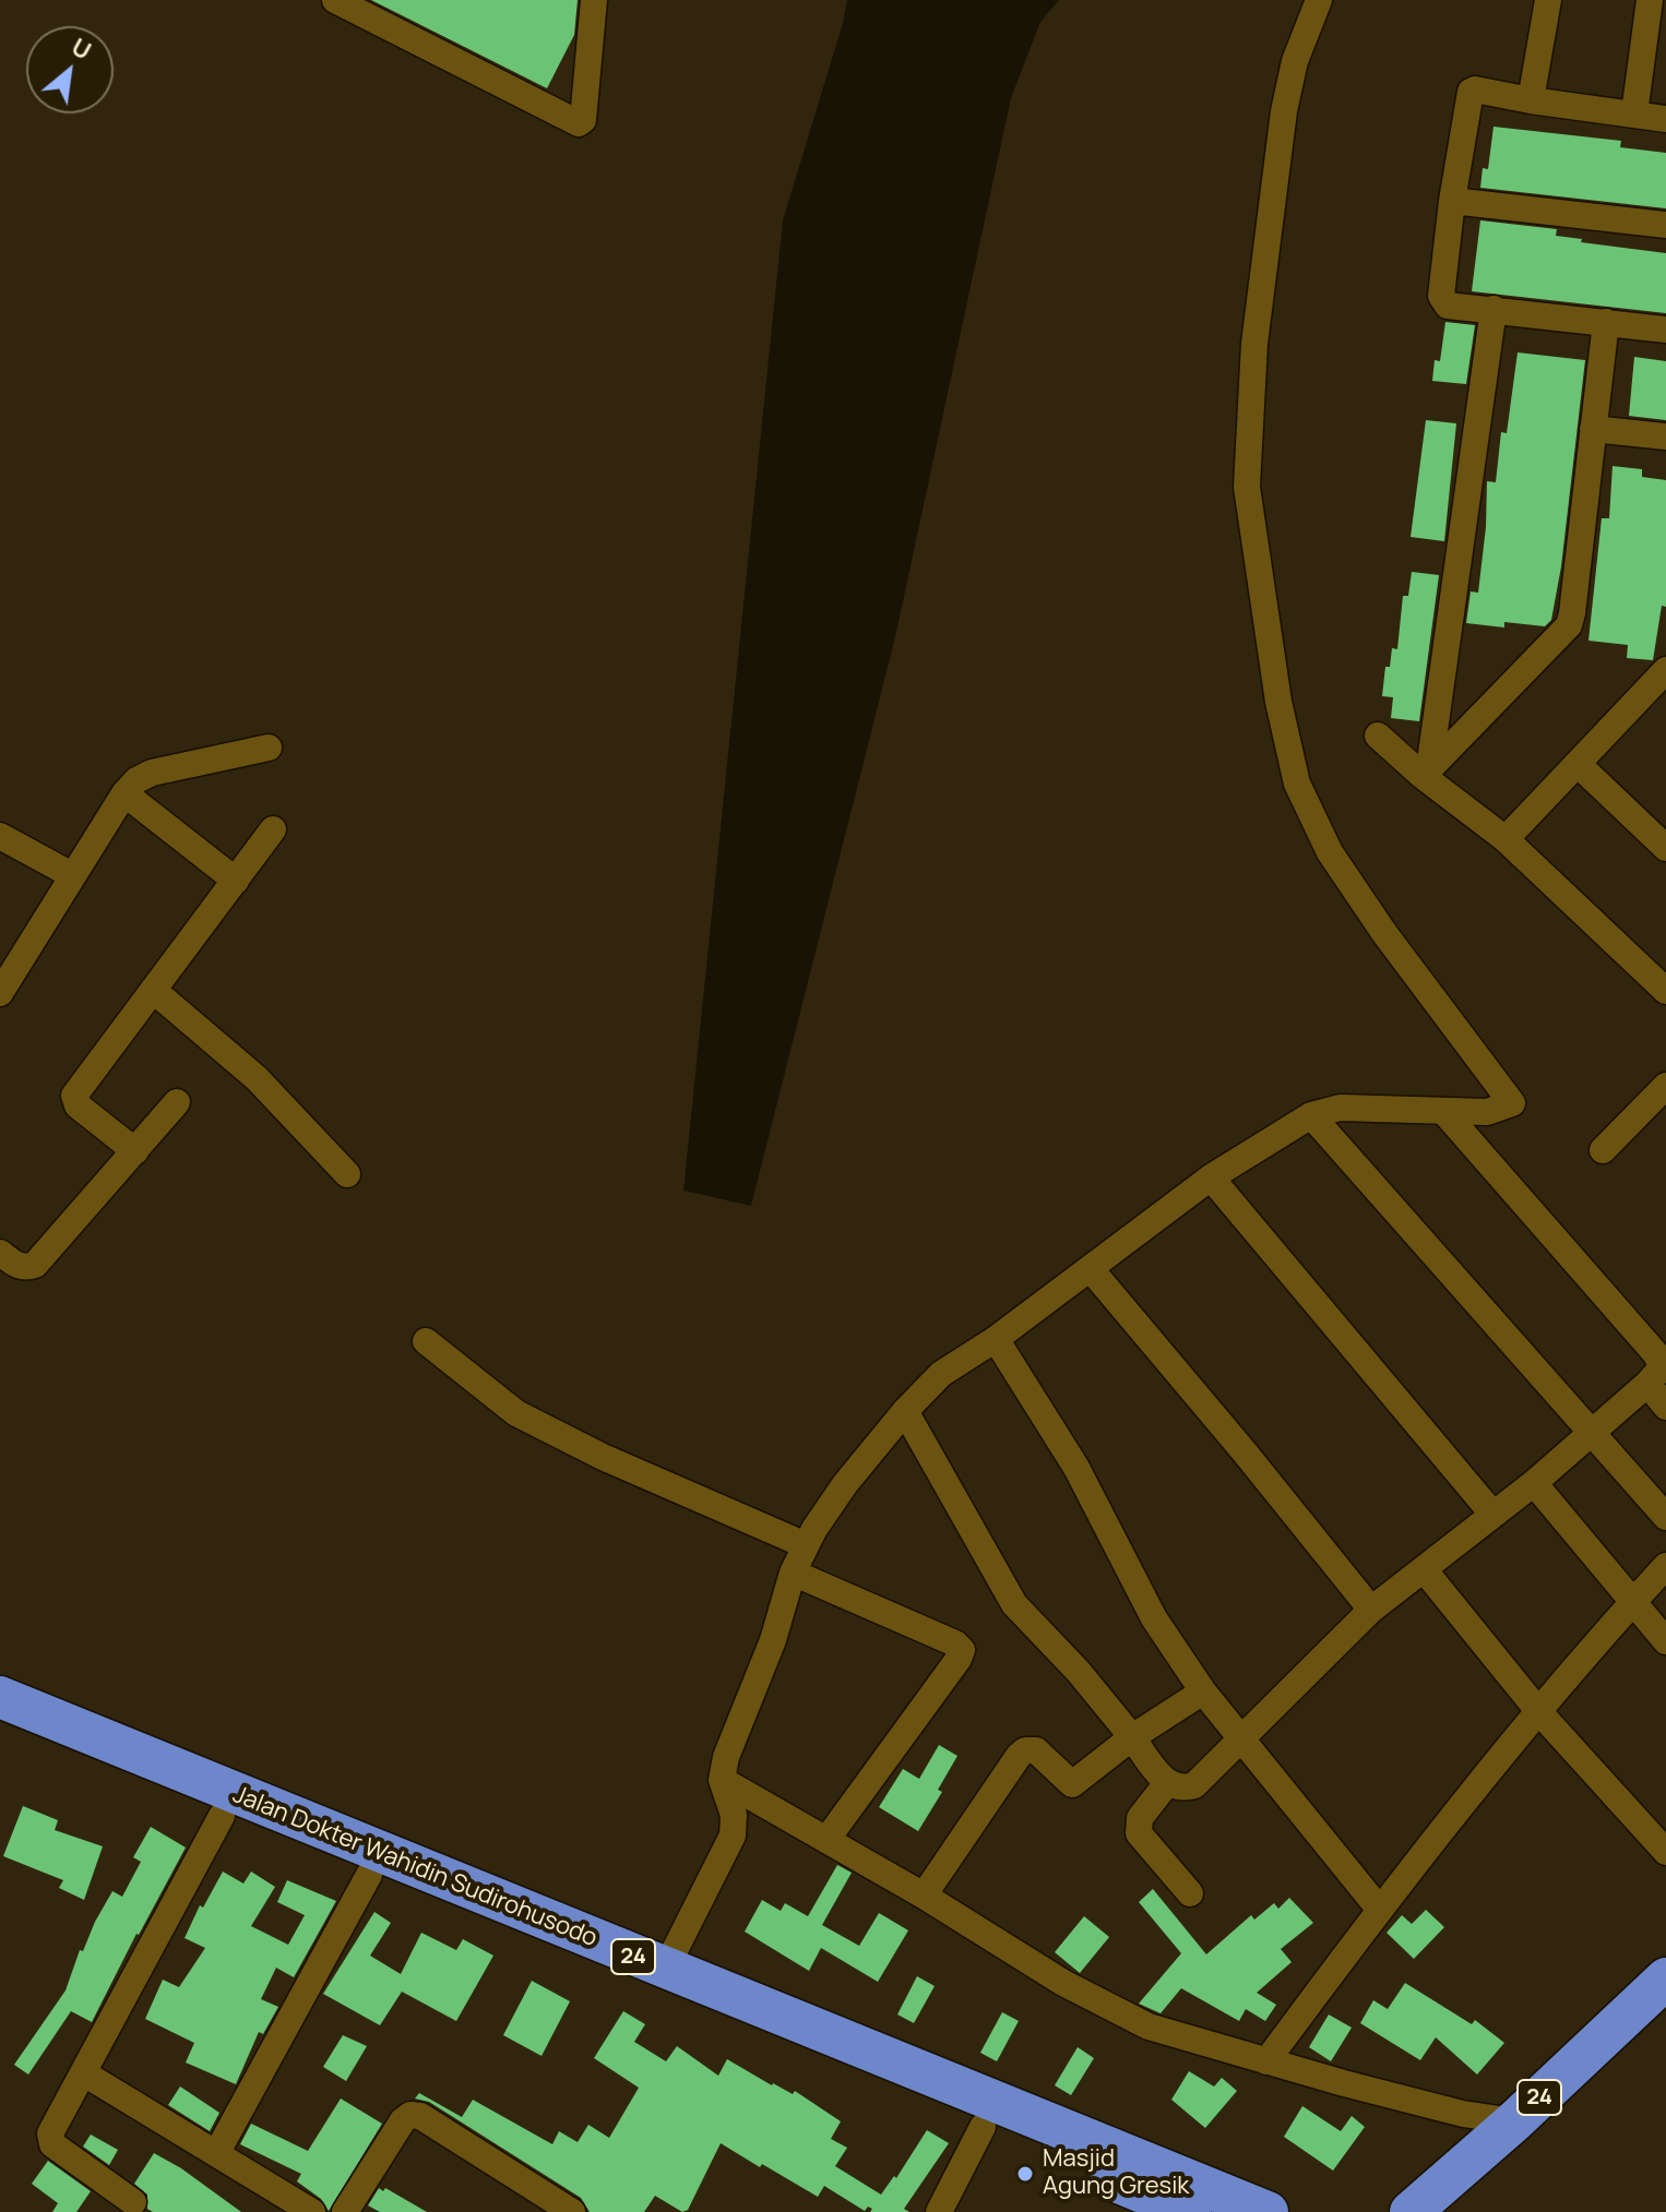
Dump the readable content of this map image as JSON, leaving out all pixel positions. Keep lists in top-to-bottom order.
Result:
{
  "streets": {
    "highway": ["Jalan Dokter Wahidin Sudirohusodo", "24"]
  },
  "places": ["Masjid Agung Gresik"],
  "north": "top right"
}
